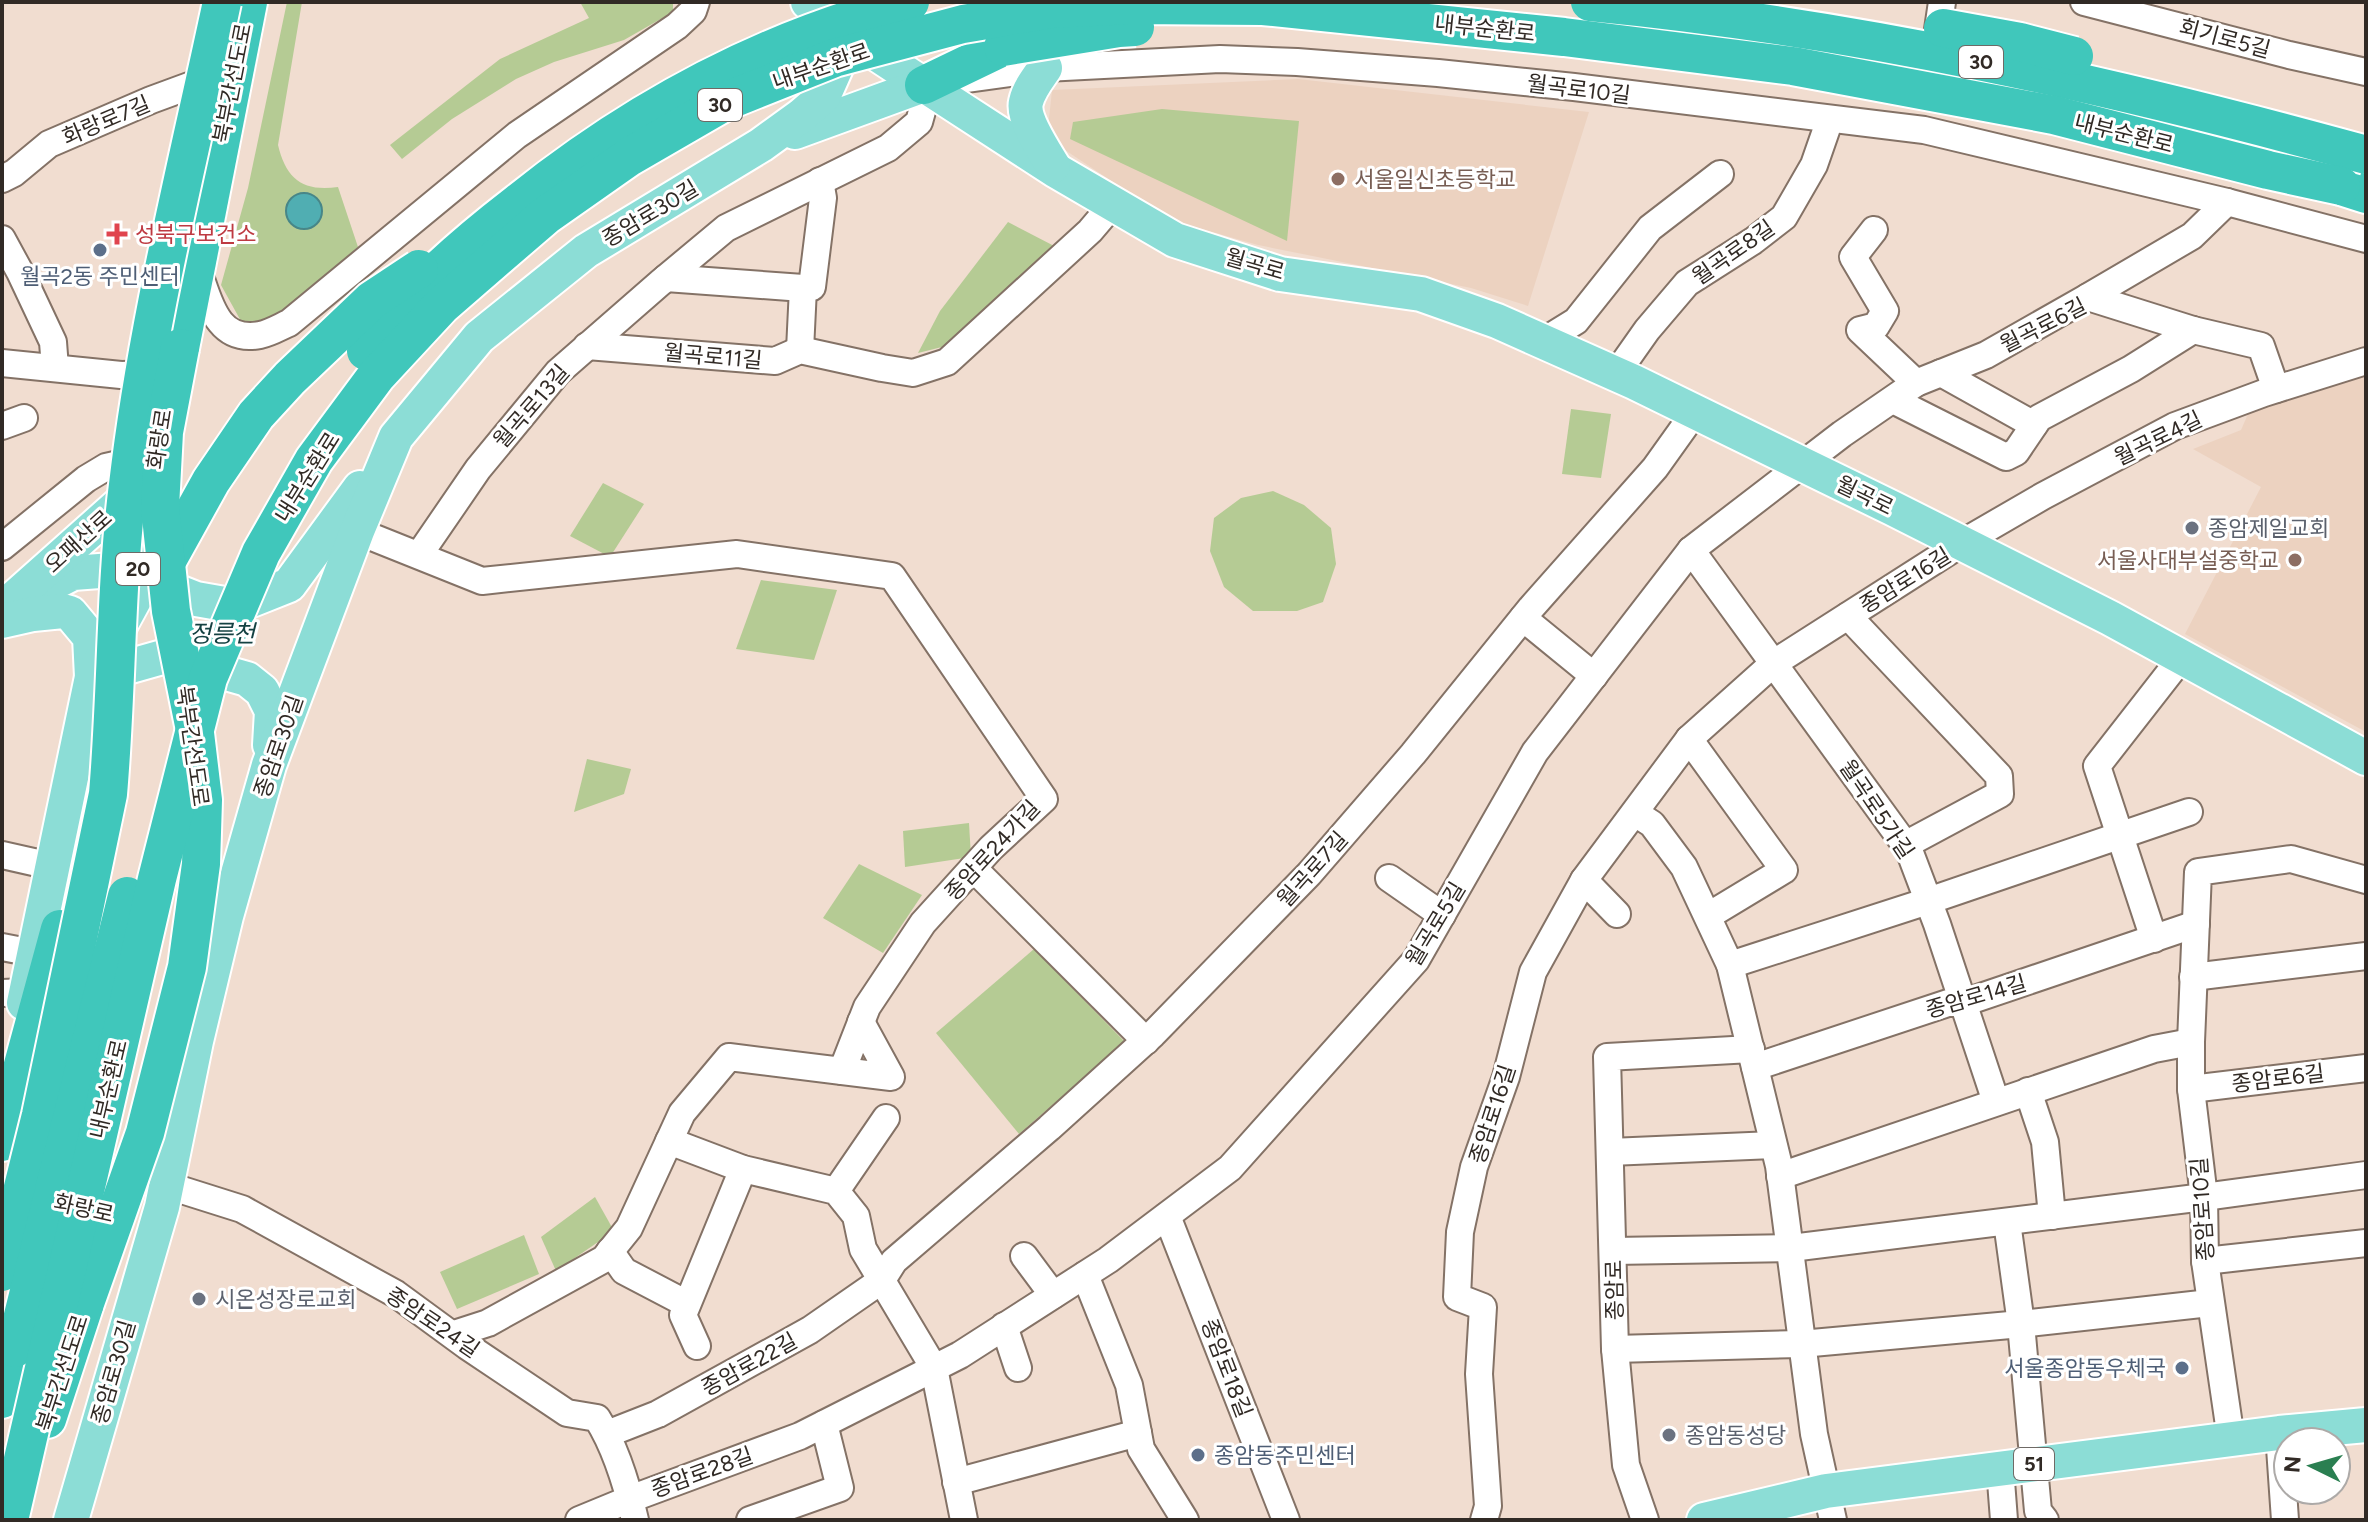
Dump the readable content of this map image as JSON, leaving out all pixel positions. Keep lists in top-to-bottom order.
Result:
{
  "streets": {
    "highway": ["내부순환로", "30", "북부간선도로"],
    "main road": [
      "종암로30길",
      "월곡로",
      "화랑로",
      "오패산로",
      "20",
      "51"
    ],
    "street": [
      "회기로5길",
      "월곡로10길",
      "화랑로7길",
      "월곡로8길",
      "월곡로6길",
      "월곡로11길",
      "월곡로13길",
      "월곡로4길",
      "종암로16길",
      "월곡로5가길",
      "종암로24가길",
      "월곡로7길",
      "월곡로5길",
      "종암로14길",
      "종암로6길",
      "종암로10길",
      "종암로",
      "종암로24길",
      "종암로22길",
      "종암로18길",
      "종암로28길"
    ]
  },
  "crossings": [
    ["내부순환로", "북부간선도로"],
    ["월곡로10길", "종암로30길"],
    ["월곡로10길", "월곡로8길"],
    ["월곡로10길", "월곡로"],
    ["월곡로10길", "월곡로13길"],
    ["화랑로7길", "화랑로"],
    ["종암로30길", "월곡로"],
    ["종암로30길", "월곡로13길"],
    ["종암로30길", "화랑로"],
    ["종암로30길", "종암로24가길"],
    ["종암로30길", "종암로24길"],
    ["월곡로8길", "월곡로"],
    ["월곡로", "월곡로6길"],
    ["월곡로", "월곡로11길"],
    ["월곡로", "월곡로13길"],
    ["월곡로", "월곡로4길"],
    ["월곡로", "종암로16길"],
    ["월곡로", "월곡로7길"],
    ["월곡로", "월곡로5길"],
    ["월곡로6길", "월곡로4길"],
    ["월곡로6길", "월곡로5길"],
    ["월곡로11길", "월곡로13길"],
    ["월곡로13길", "종암로24가길"],
    ["월곡로4길", "종암로16길"],
    ["화랑로", "오패산로"],
    ["화랑로", "종암로24길"],
    ["오패산로", "20"],
    ["종암로16길", "월곡로5가길"],
    ["월곡로5가길", "월곡로5길"],
    ["월곡로5가길", "종암로14길"],
    ["월곡로7길", "종암로22길"],
    ["월곡로5길", "종암로18길"],
    ["월곡로5길", "종암로28길"],
    ["종암로14길", "종암로10길"],
    ["종암로14길", "종암로"],
    ["종암로6길", "종암로10길"],
    ["종암로10길", "51"],
    ["종암로24길", "종암로22길"]
  ],
  "water": ["정릉천"],
  "places": {
    "other": [
      "서울일신초등학교",
      "월곡2동 주민센터",
      "종암제일교회",
      "서울사대부설중학교",
      "시온성장로교회",
      "서울종암동우체국",
      "종암동성당",
      "종암동주민센터"
    ],
    "health": ["성북구보건소"]
  },
  "north": "left"
}
